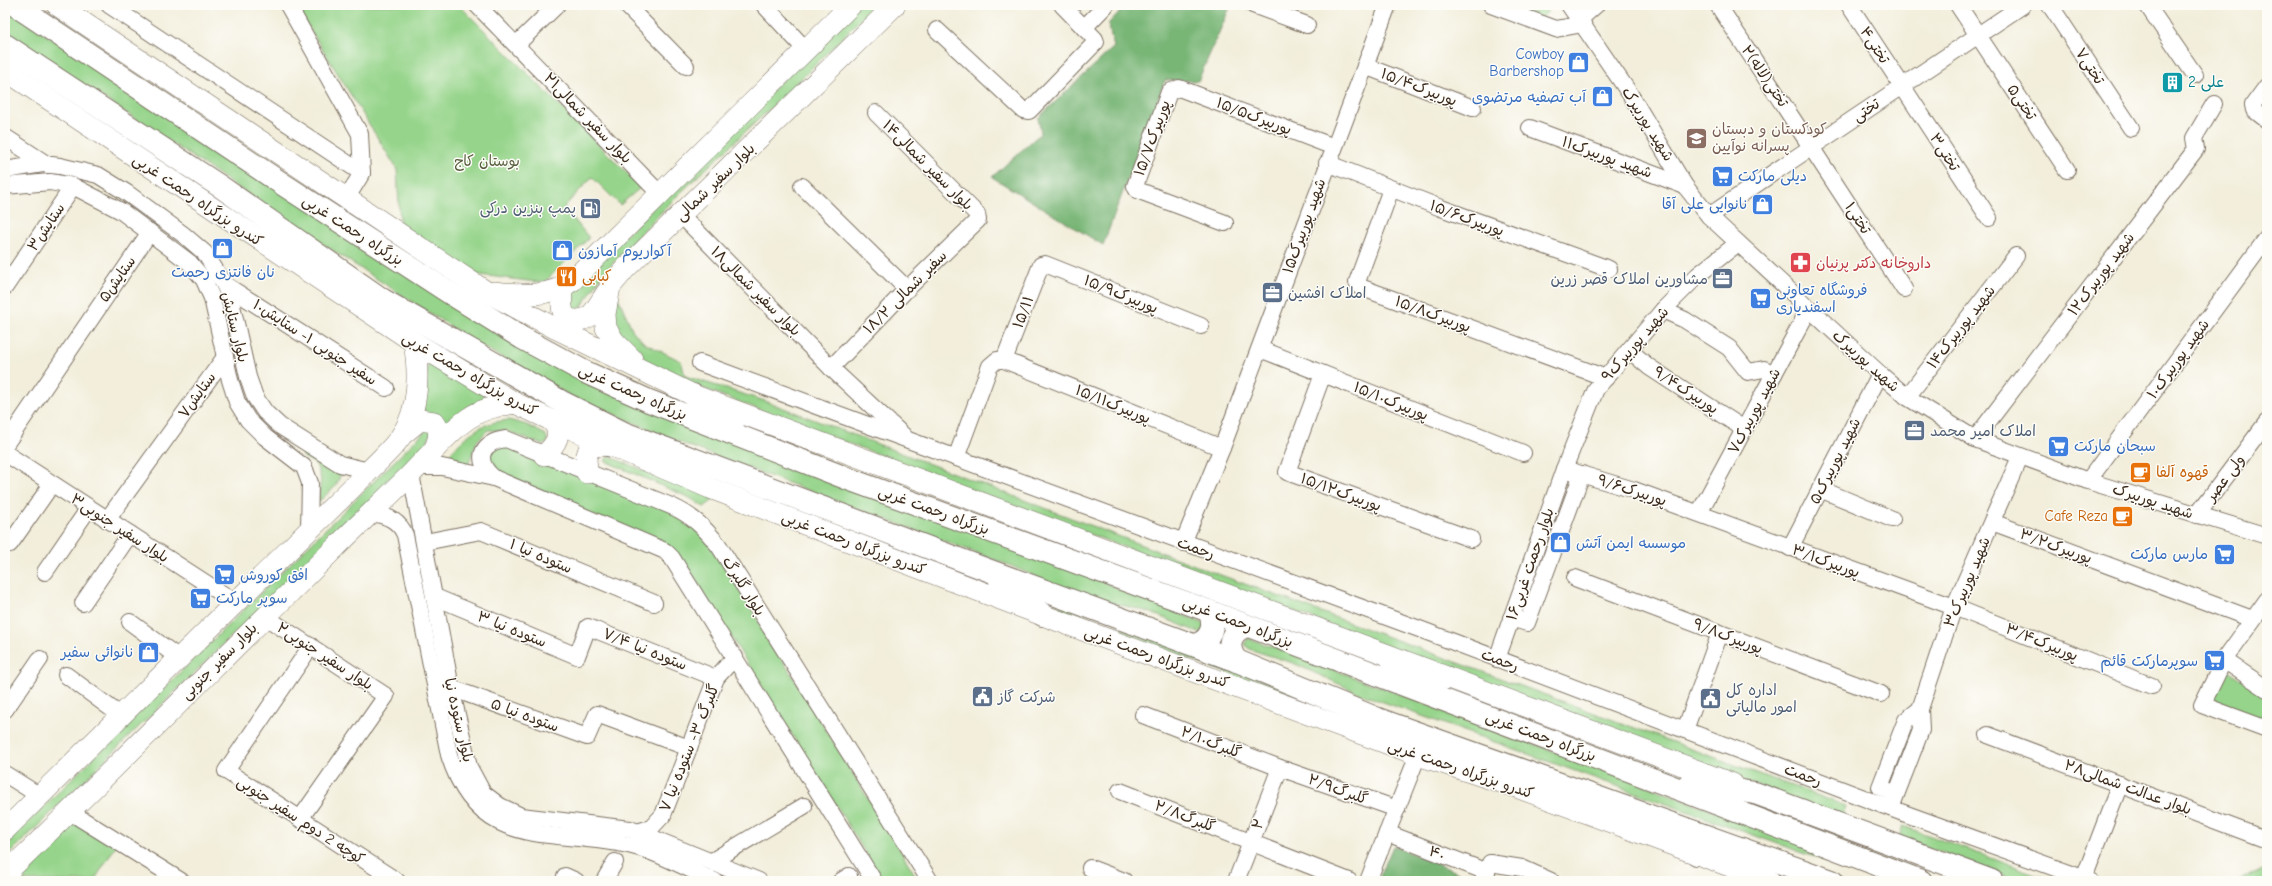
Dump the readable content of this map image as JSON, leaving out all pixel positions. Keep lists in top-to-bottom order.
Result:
{
  "streets": {
    "highway": ["بزرگراه رحمت غربی"],
    "main road": ["بلوار سفیر شمالی", "کندرو بزرگراه رحمت غربی", "بلوار سفیر جنوبی"],
    "street": [
      "تختی۴",
      "تختی۷",
      "۲تختی(لاله)",
      "پوربیرک۱۵/۴",
      "تختی۵",
      "تختی",
      "پوربیرک۱۵/۵",
      "بلوار سفیر شمالی۲۱",
      "شهید پوربیرک",
      "پوربیرک۱۵/۷",
      "تختی۳",
      "شهید پوربیرک۱۱",
      "بلوار سفیر شمالی۱۴",
      "پوربیرک۱۵/۶",
      "تختی۱",
      "شهید پوربیرک۱۵",
      "ستایش۳",
      "شهید پوربیرک۱۲",
      "ستایش۵",
      "بلوار سفیر شمالی۱۸",
      "سفیر شمالی ۱۸/۲",
      "پوربیرک۱۵/۹",
      "۱۵/۱۱",
      "پوربیرک۱۵/۸",
      "بلوار ستایش",
      "شهید پوربیرک۱۴",
      "سفیر جنوبی ۱- ستایش۱۰",
      "شهید پوربیرک۹",
      "شهید پوربیرک۱۰",
      "پوربیرک۹/۴",
      "ستایش۷",
      "پوربیرک۱۵/۱۰",
      "پوربیرک۱۵/۱۱",
      "شهید پوربیرک۷",
      "شهید پوربیرک۵",
      "ولی عصر",
      "پوربیرک۹/۶",
      "پوربیرک۱۵/۱۲",
      "بلوار سفیر جنوبی۳",
      "پوربیرک۳/۲",
      "رحمت",
      "ستوده نیا ۱",
      "پوربیرک۳/۱",
      "بلوار رحمت غربی۱۶",
      "شهید پوربیرک۳",
      "بلوار گلبرگ",
      "ستوده نیا ۳",
      "پوربیرک۹/۸",
      "پوربیرک۳/۴",
      "ستوده نیا ۷/۴",
      "بلوار سفیر جنوبی۲",
      "ستوده نیا ۵",
      "بلوار ستوده نیا",
      "گلبرگ۲/۱۰",
      "گلبرگ ۳- ستوده نیا ۷",
      "بلوار عدالت شمالی۲۸",
      "گلبرگ۲/۹",
      "گلبرگ۲/۸",
      "کوچه 2 دوم سفیر جنوبی",
      "۲",
      "۴۰"
    ]
  },
  "crossings": [
    ["تختی۴", "تختی"],
    ["تختی۴", "تختی۳"],
    ["۲تختی(لاله)", "تختی"],
    ["۲تختی(لاله)", "تختی۱"],
    ["پوربیرک۱۵/۴", "شهید پوربیرک۱۵"],
    ["تختی۵", "تختی"],
    ["تختی", "شهید پوربیرک"],
    ["تختی", "تختی۳"],
    ["تختی", "تختی۱"],
    ["پوربیرک۱۵/۵", "پوربیرک۱۵/۷"],
    ["پوربیرک۱۵/۵", "شهید پوربیرک۱۵"],
    ["بلوار سفیر شمالی۲۱", "بلوار سفیر شمالی"],
    ["شهید پوربیرک", "شهید پوربیرک۱۱"],
    ["شهید پوربیرک", "شهید پوربیرک۱۲"],
    ["شهید پوربیرک", "شهید پوربیرک۱۴"],
    ["شهید پوربیرک", "شهید پوربیرک۹"],
    ["شهید پوربیرک", "شهید پوربیرک۱۰"],
    ["شهید پوربیرک", "شهید پوربیرک۷"],
    ["شهید پوربیرک", "شهید پوربیرک۵"],
    ["شهید پوربیرک", "ولی عصر"],
    ["شهید پوربیرک", "شهید پوربیرک۳"],
    ["بلوار سفیر شمالی۱۴", "سفیر شمالی ۱۸/۲"],
    ["بلوار سفیر شمالی", "بلوار سفیر شمالی۱۸"],
    ["کندرو بزرگراه رحمت غربی", "بلوار سفیر جنوبی"],
    ["پوربیرک۱۵/۶", "شهید پوربیرک۱۵"],
    ["پوربیرک۱۵/۶", "پوربیرک۱۵/۸"],
    ["شهید پوربیرک۱۵", "پوربیرک۱۵/۱۰"],
    ["شهید پوربیرک۱۵", "پوربیرک۱۵/۱۱"],
    ["شهید پوربیرک۱۵", "رحمت"],
    ["ستایش۳", "بلوار ستایش"],
    ["ستایش۵", "بلوار ستایش"],
    ["بلوار سفیر شمالی۱۸", "سفیر شمالی ۱۸/۲"],
    ["بلوار سفیر شمالی۱۸", "رحمت"],
    ["پوربیرک۱۵/۹", "۱۵/۱۱"],
    ["۱۵/۱۱", "پوربیرک۱۵/۱۱"],
    ["پوربیرک۱۵/۸", "شهید پوربیرک۹"],
    ["بلوار ستایش", "سفیر جنوبی ۱- ستایش۱۰"],
    ["بلوار ستایش", "ستایش۷"],
    ["بلوار ستایش", "بلوار سفیر جنوبی"],
    ["شهید پوربیرک۹", "پوربیرک۹/۴"],
    ["شهید پوربیرک۹", "پوربیرک۹/۶"],
    ["شهید پوربیرک۹", "بلوار رحمت غربی۱۶"],
    ["پوربیرک۹/۴", "شهید پوربیرک۷"],
    ["ستایش۷", "بلوار سفیر جنوبی۳"],
    ["پوربیرک۱۵/۱۰", "پوربیرک۱۵/۱۲"],
    ["شهید پوربیرک۷", "پوربیرک۹/۶"],
    ["شهید پوربیرک۷", "پوربیرک۳/۱"],
    ["شهید پوربیرک۵", "پوربیرک۳/۱"],
    ["پوربیرک۹/۶", "پوربیرک۳/۱"],
    ["پوربیرک۹/۶", "بلوار رحمت غربی۱۶"],
    ["بلوار سفیر جنوبی۳", "بلوار سفیر جنوبی"],
    ["پوربیرک۳/۲", "شهید پوربیرک۳"],
    ["رحمت", "بلوار رحمت غربی۱۶"],
    ["رحمت", "شهید پوربیرک۳"],
    ["ستوده نیا ۱", "بلوار ستوده نیا"],
    ["پوربیرک۳/۱", "شهید پوربیرک۳"],
    ["پوربیرک۳/۱", "پوربیرک۳/۴"],
    ["شهید پوربیرک۳", "پوربیرک۳/۴"],
    ["بلوار گلبرگ", "بلوار سفیر جنوبی"],
    ["بلوار گلبرگ", "بلوار ستوده نیا"],
    ["بلوار گلبرگ", "گلبرگ ۳- ستوده نیا ۷"],
    ["ستوده نیا ۳", "ستوده نیا ۷/۴"],
    ["ستوده نیا ۳", "بلوار ستوده نیا"],
    ["ستوده نیا ۷/۴", "گلبرگ ۳- ستوده نیا ۷"],
    ["بلوار سفیر جنوبی۲", "بلوار سفیر جنوبی"],
    ["بلوار سفیر جنوبی۲", "کوچه 2 دوم سفیر جنوبی"],
    ["بلوار سفیر جنوبی", "بلوار ستوده نیا"],
    ["ستوده نیا ۵", "بلوار ستوده نیا"],
    ["ستوده نیا ۵", "گلبرگ ۳- ستوده نیا ۷"],
    ["بلوار ستوده نیا", "گلبرگ ۳- ستوده نیا ۷"],
    ["گلبرگ۲/۱۰", "گلبرگ۲/۹"],
    ["گلبرگ۲/۱۰", "۲"],
    ["گلبرگ۲/۹", "۲"],
    ["گلبرگ۲/۸", "۲"]
  ],
  "parks": ["بوستان کاج"],
  "places": {
    "shop": [
      "Cowboy Barbershop",
      "آب تصفیه مرتضوی",
      "نانوایی علی آقا",
      "نان فانتزی رحمت",
      "آکواریوم آمازون",
      "موسسه ایمن آتش",
      "نانوائی سفیر"
    ],
    "building": ["علی 2"],
    "school or university": ["کودکستان و دبستان پسرانه نوآیین"],
    "supermarket": [
      "دیلی مارکت",
      "فروشگاه تعاونی اسفندیاری",
      "سبحان مارکت",
      "مارس مارکت",
      "افق کوروش",
      "سوپر مارکت",
      "سوپرمارکت قائم"
    ],
    "fuel station": ["پمپ بنزین درکی"],
    "pharmacy": ["داروخانه دکتر پرنیان"],
    "restaurant": ["کبابی"],
    "office": ["مشاورین املاک قصر زرین", "املاک افشین", "املاک امیر محمد"],
    "cafe": ["قهوه آلفا", "Cafe Reza"],
    "public building": ["شرکت گاز", "اداره کل امور مالیاتی"]
  }
}
